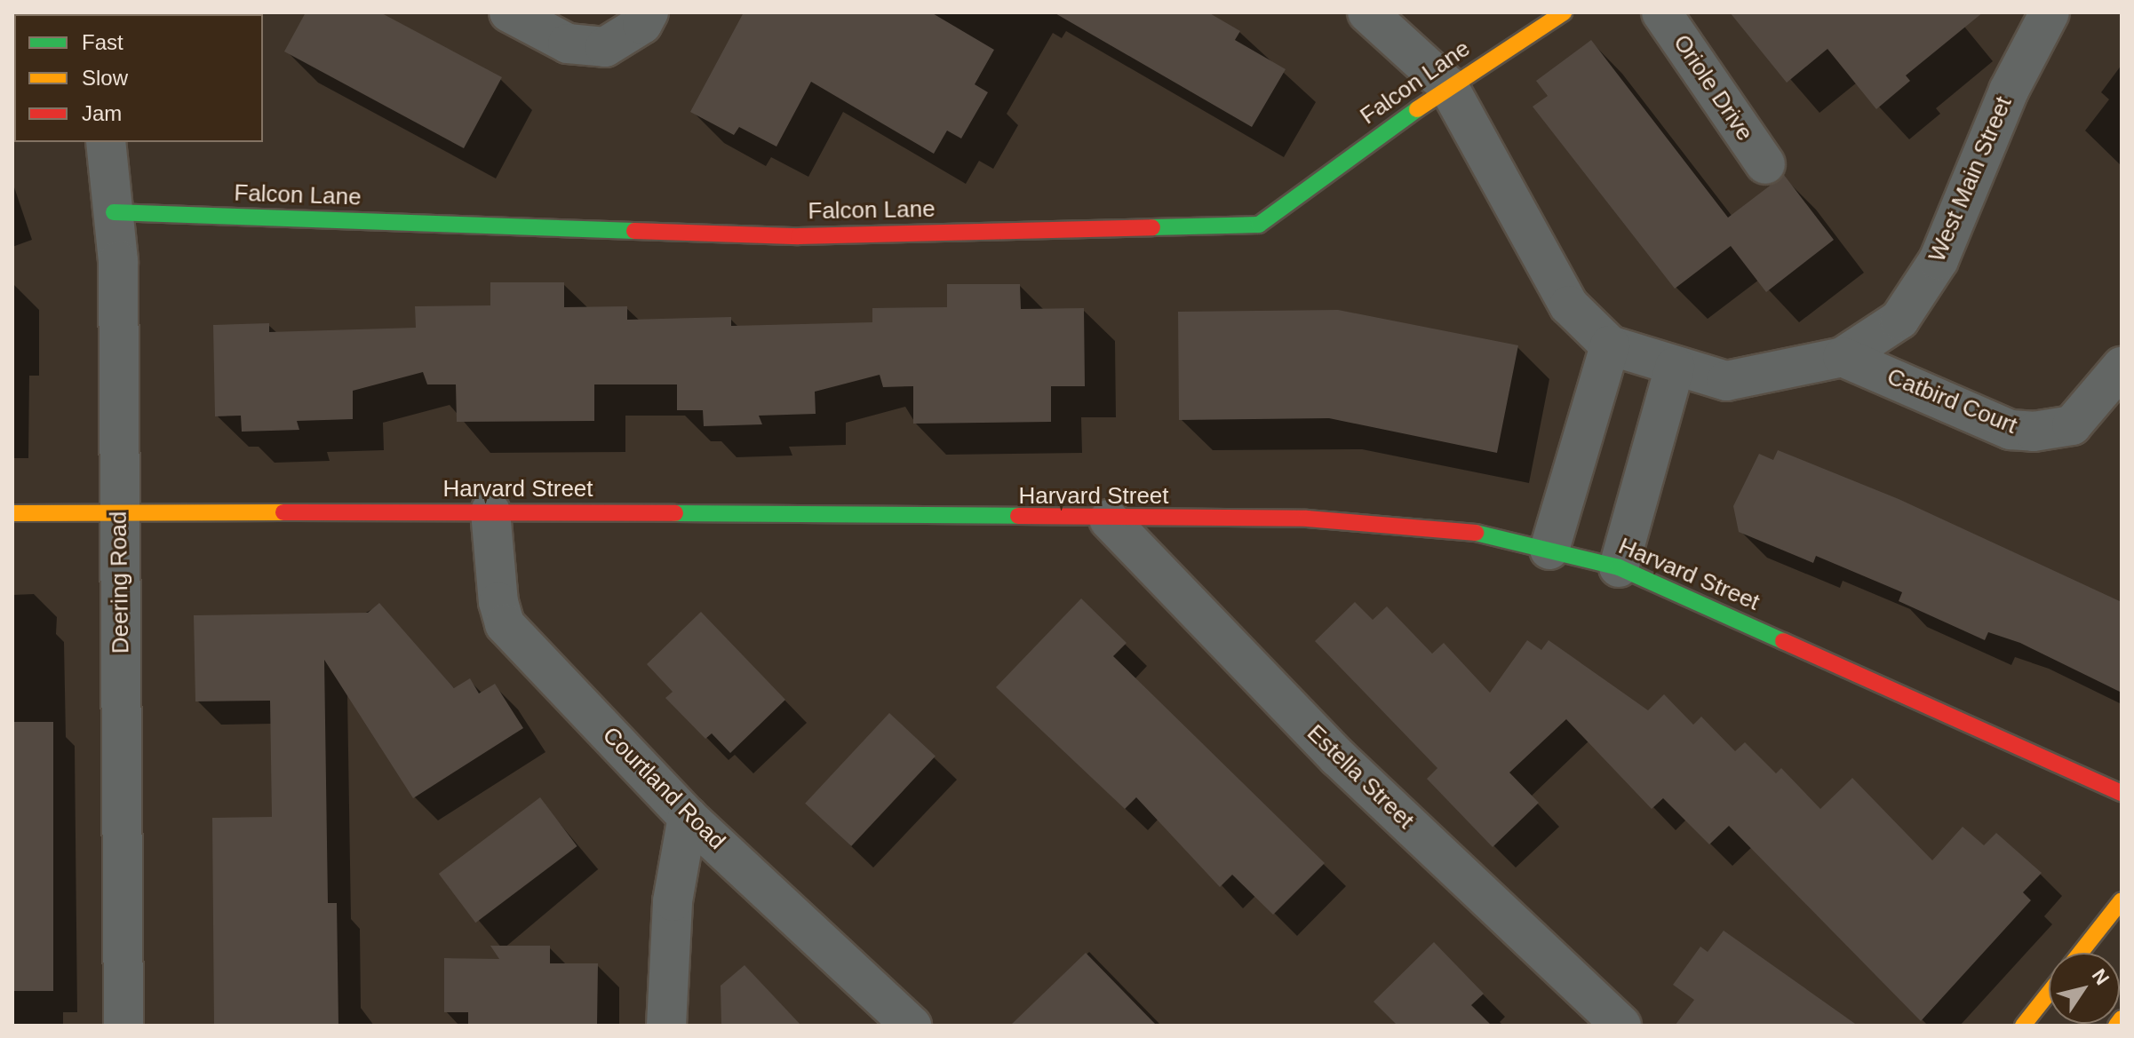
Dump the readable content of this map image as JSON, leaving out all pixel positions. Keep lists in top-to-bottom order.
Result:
{
  "streets": {
    "main road": ["Falcon Lane", "Harvard Street"],
    "street": [
      "Oriole Drive",
      "West Main Street",
      "Catbird Court",
      "Deering Road",
      "Estella Street",
      "Courtland Road"
    ]
  },
  "crossings": [
    ["Falcon Lane", "West Main Street"],
    ["Falcon Lane", "Deering Road"],
    ["West Main Street", "Catbird Court"],
    ["Harvard Street", "Deering Road"],
    ["Harvard Street", "Estella Street"],
    ["Harvard Street", "Courtland Road"]
  ],
  "legend": ["Fast", "Slow", "Jam"],
  "north": "top right"
}
